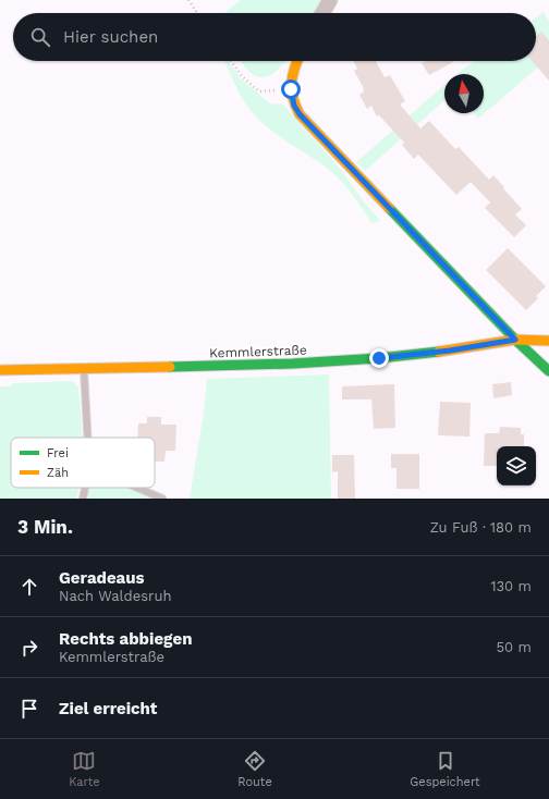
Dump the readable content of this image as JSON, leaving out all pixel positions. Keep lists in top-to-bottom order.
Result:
{
  "streets": {
    "street": ["Kemmlerstraße"]
  },
  "legend": ["Frei", "Zäh"],
  "north": "top",
  "page": {
    "search": "Hier suchen",
    "heading": ["3 Min.", "Zu Fuß · 180 m"],
    "list": [
      ["Geradeaus", "Nach Waldesruh", "130 m"],
      ["Rechts abbiegen", "Kemmlerstraße", "50 m"],
      "Ziel erreicht"
    ],
    "nav": ["Karte", "Route", "Gespeichert"]
  }
}
